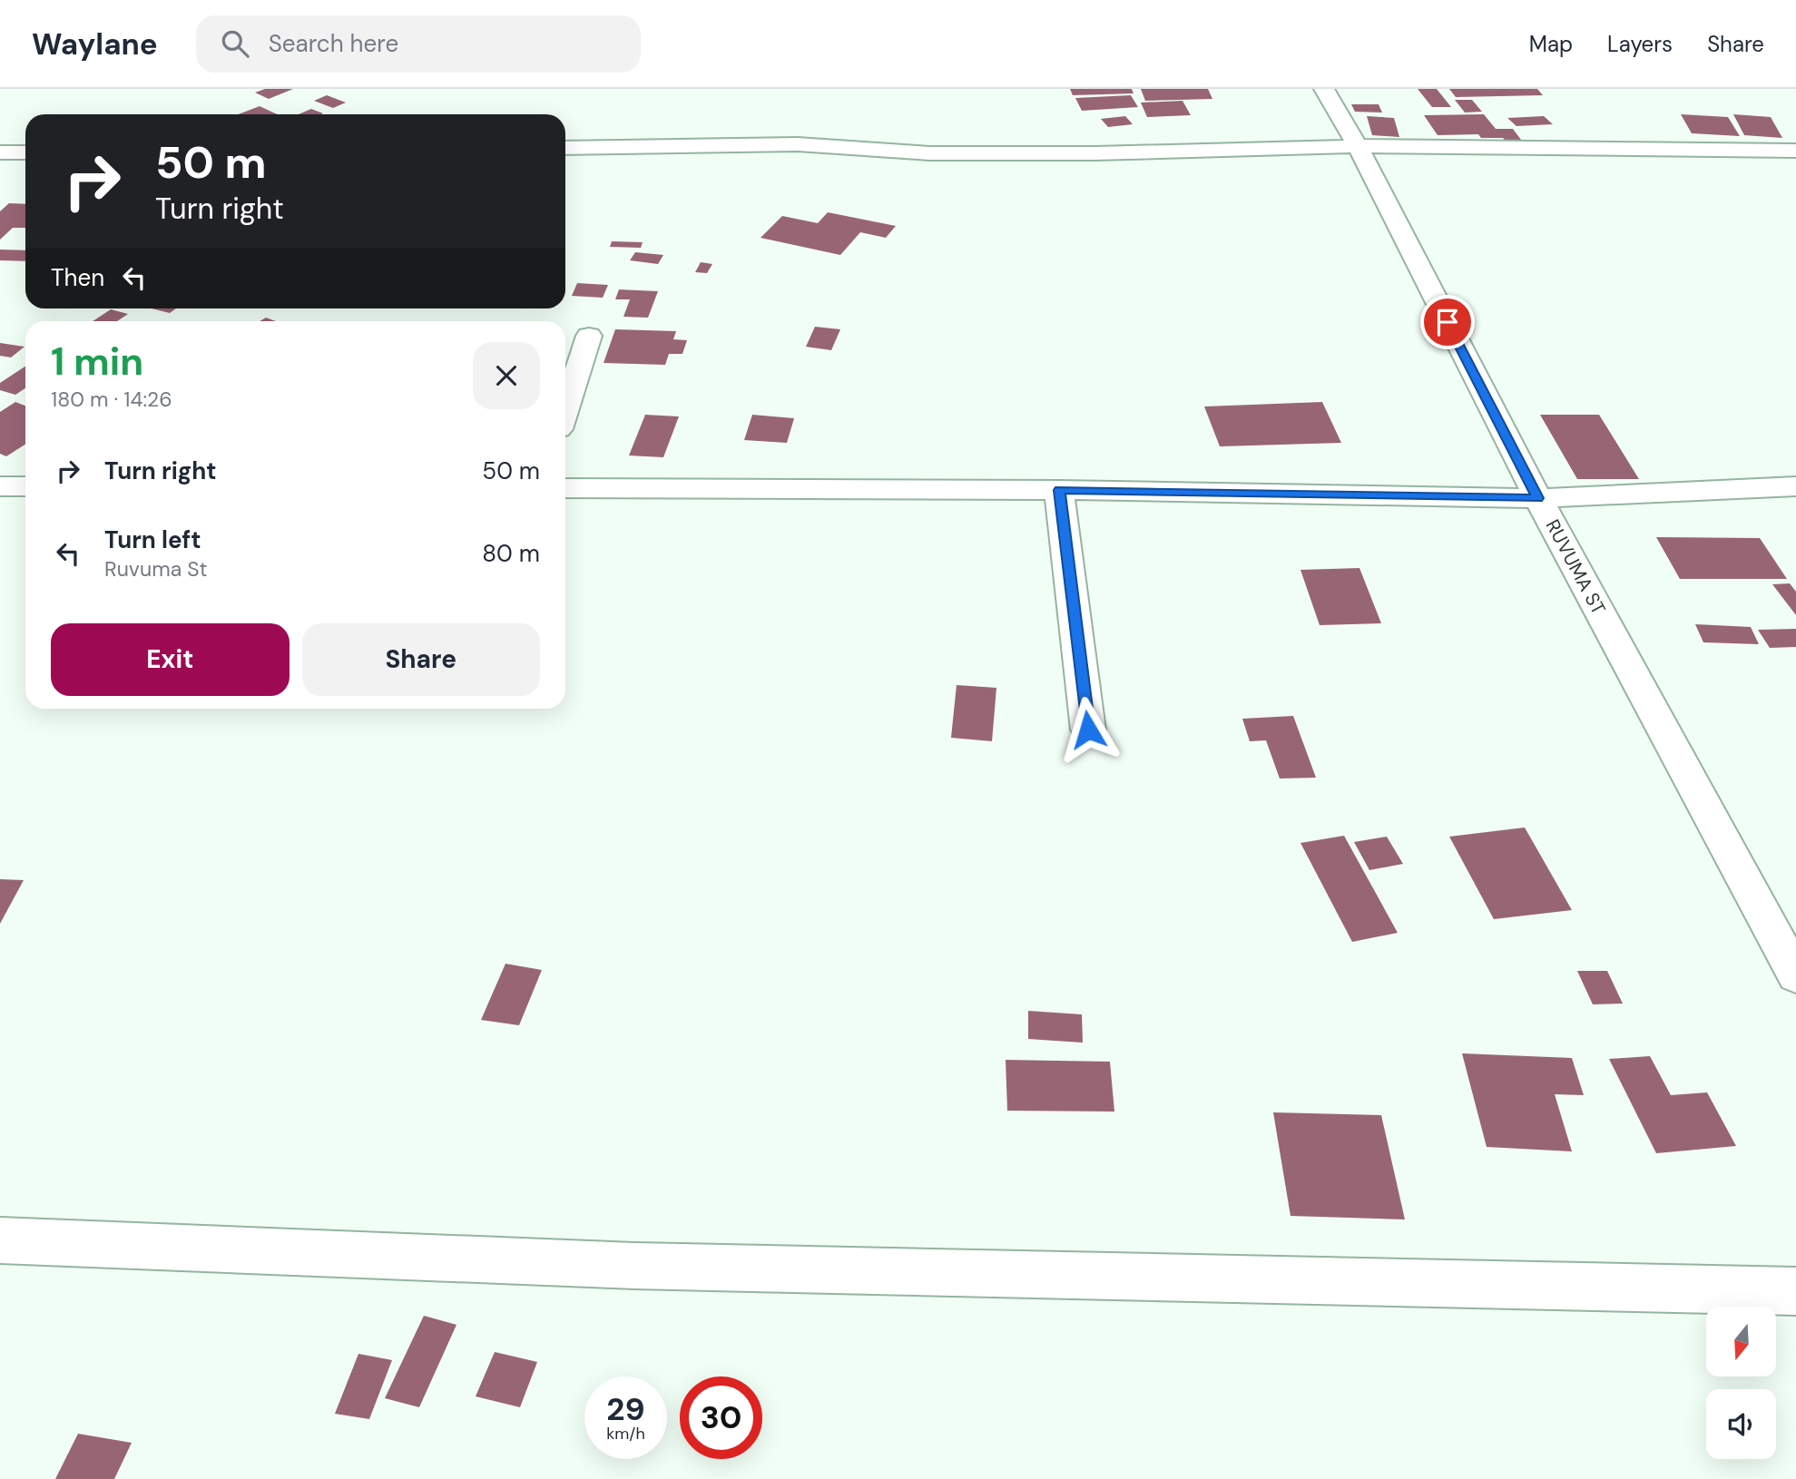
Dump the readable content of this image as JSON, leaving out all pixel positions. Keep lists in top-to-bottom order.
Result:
{
  "streets": {
    "street": ["RUVUMA ST"]
  },
  "north": "bottom",
  "page": {
    "header": "Waylane",
    "search": "Search here",
    "nav": ["Map", "Layers", "Share"],
    "turn": ["50 m", "Turn right"],
    "then": "Then",
    "heading": ["1 min", "180 m · 14:26"],
    "list": [
      {
        "name": "Turn right",
        "value": "50 m"
      },
      {
        "name": "Turn left",
        "note": "Ruvuma St",
        "value": "80 m"
      }
    ],
    "buttons": ["Exit", "Share"],
    "speed": "29 km/h",
    "limit": "30"
  }
}
